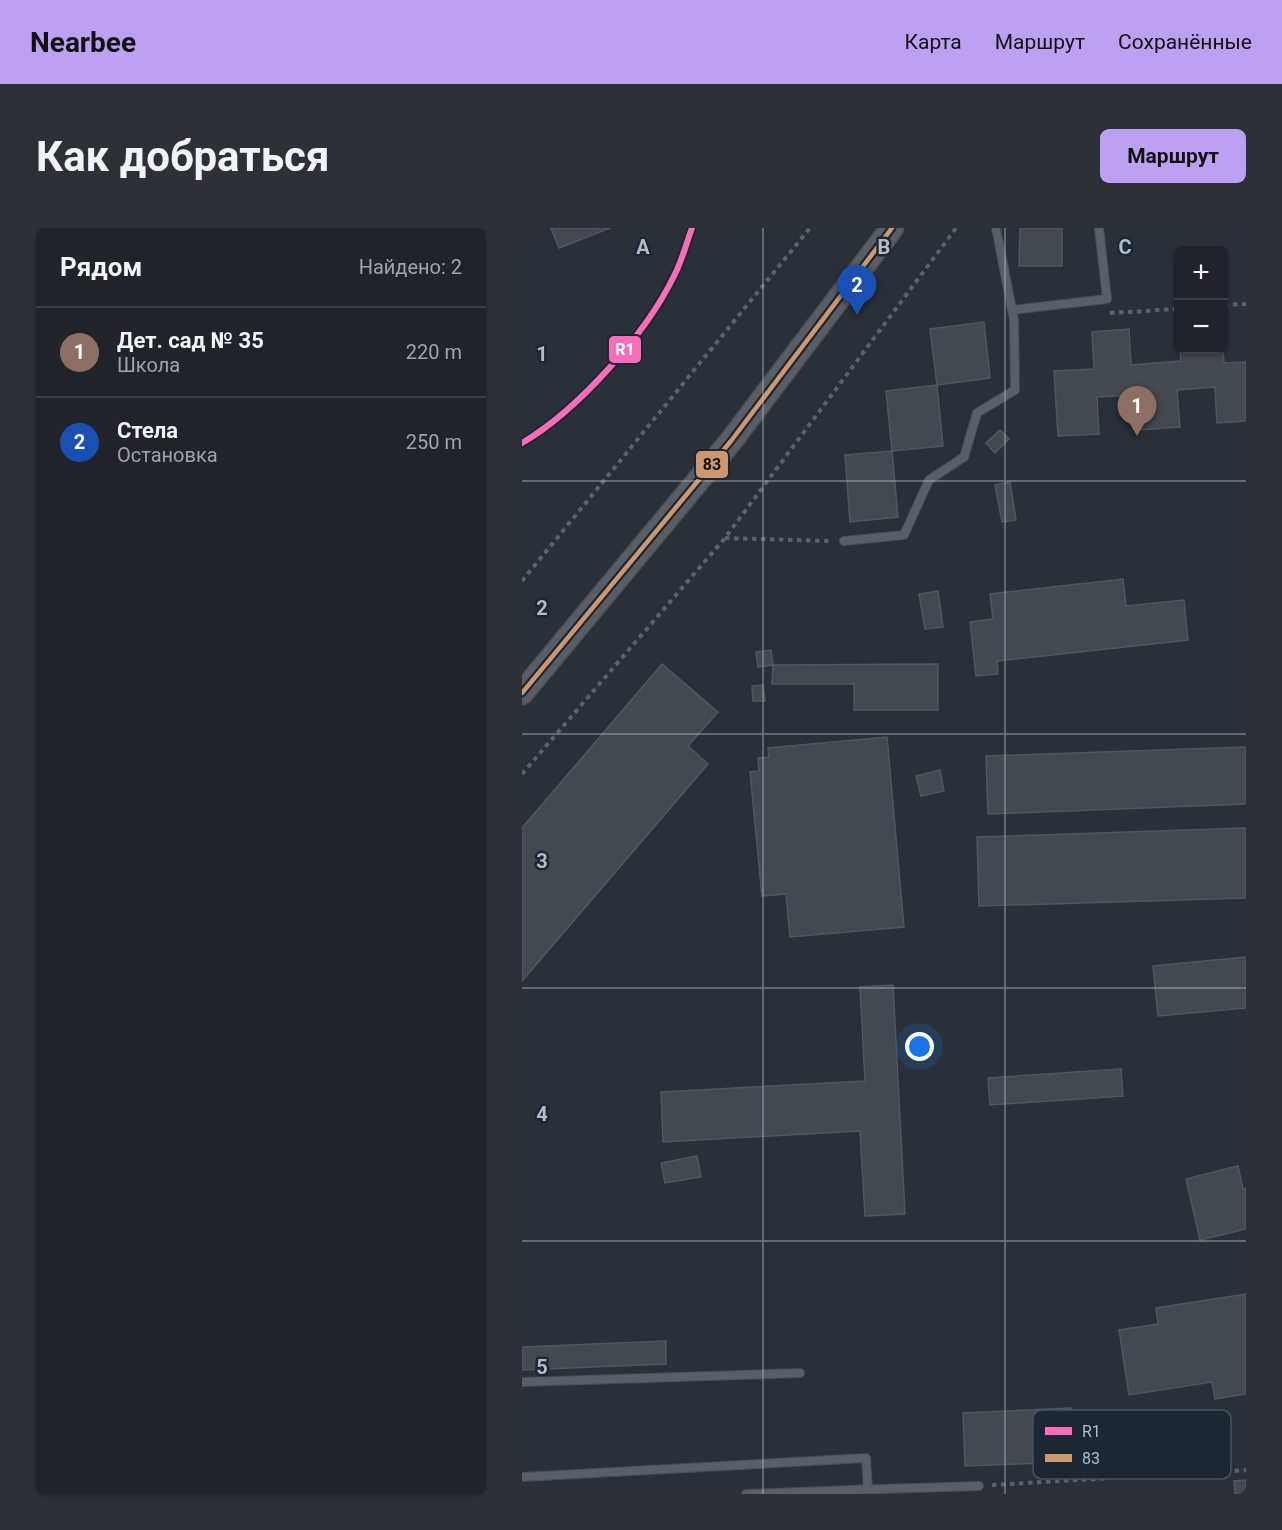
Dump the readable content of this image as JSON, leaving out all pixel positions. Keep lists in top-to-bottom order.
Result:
{
  "lines": ["transit line R1", "transit line 83"],
  "legend": ["R1", "83"],
  "page": {
    "header": "Nearbee",
    "nav": ["Карта", "Маршрут", "Сохранённые"],
    "buttons": "Маршрут",
    "title": "Как добраться",
    "heading": ["Рядом", "Найдено: 2"],
    "map_buttons": ["+", "−"],
    "pins": ["2", "1"],
    "list": [
      {
        "mark": "1",
        "name": "Дет. сад № 35",
        "note": "Школа",
        "value": "220 m"
      },
      {
        "mark": "2",
        "name": "Стела",
        "note": "Остановка",
        "value": "250 m"
      }
    ]
  },
  "grid": {
    "columns": ["A", "B", "C"],
    "rows": [
      "1",
      "2",
      "3",
      "4",
      "5"
    ]
  }
}
